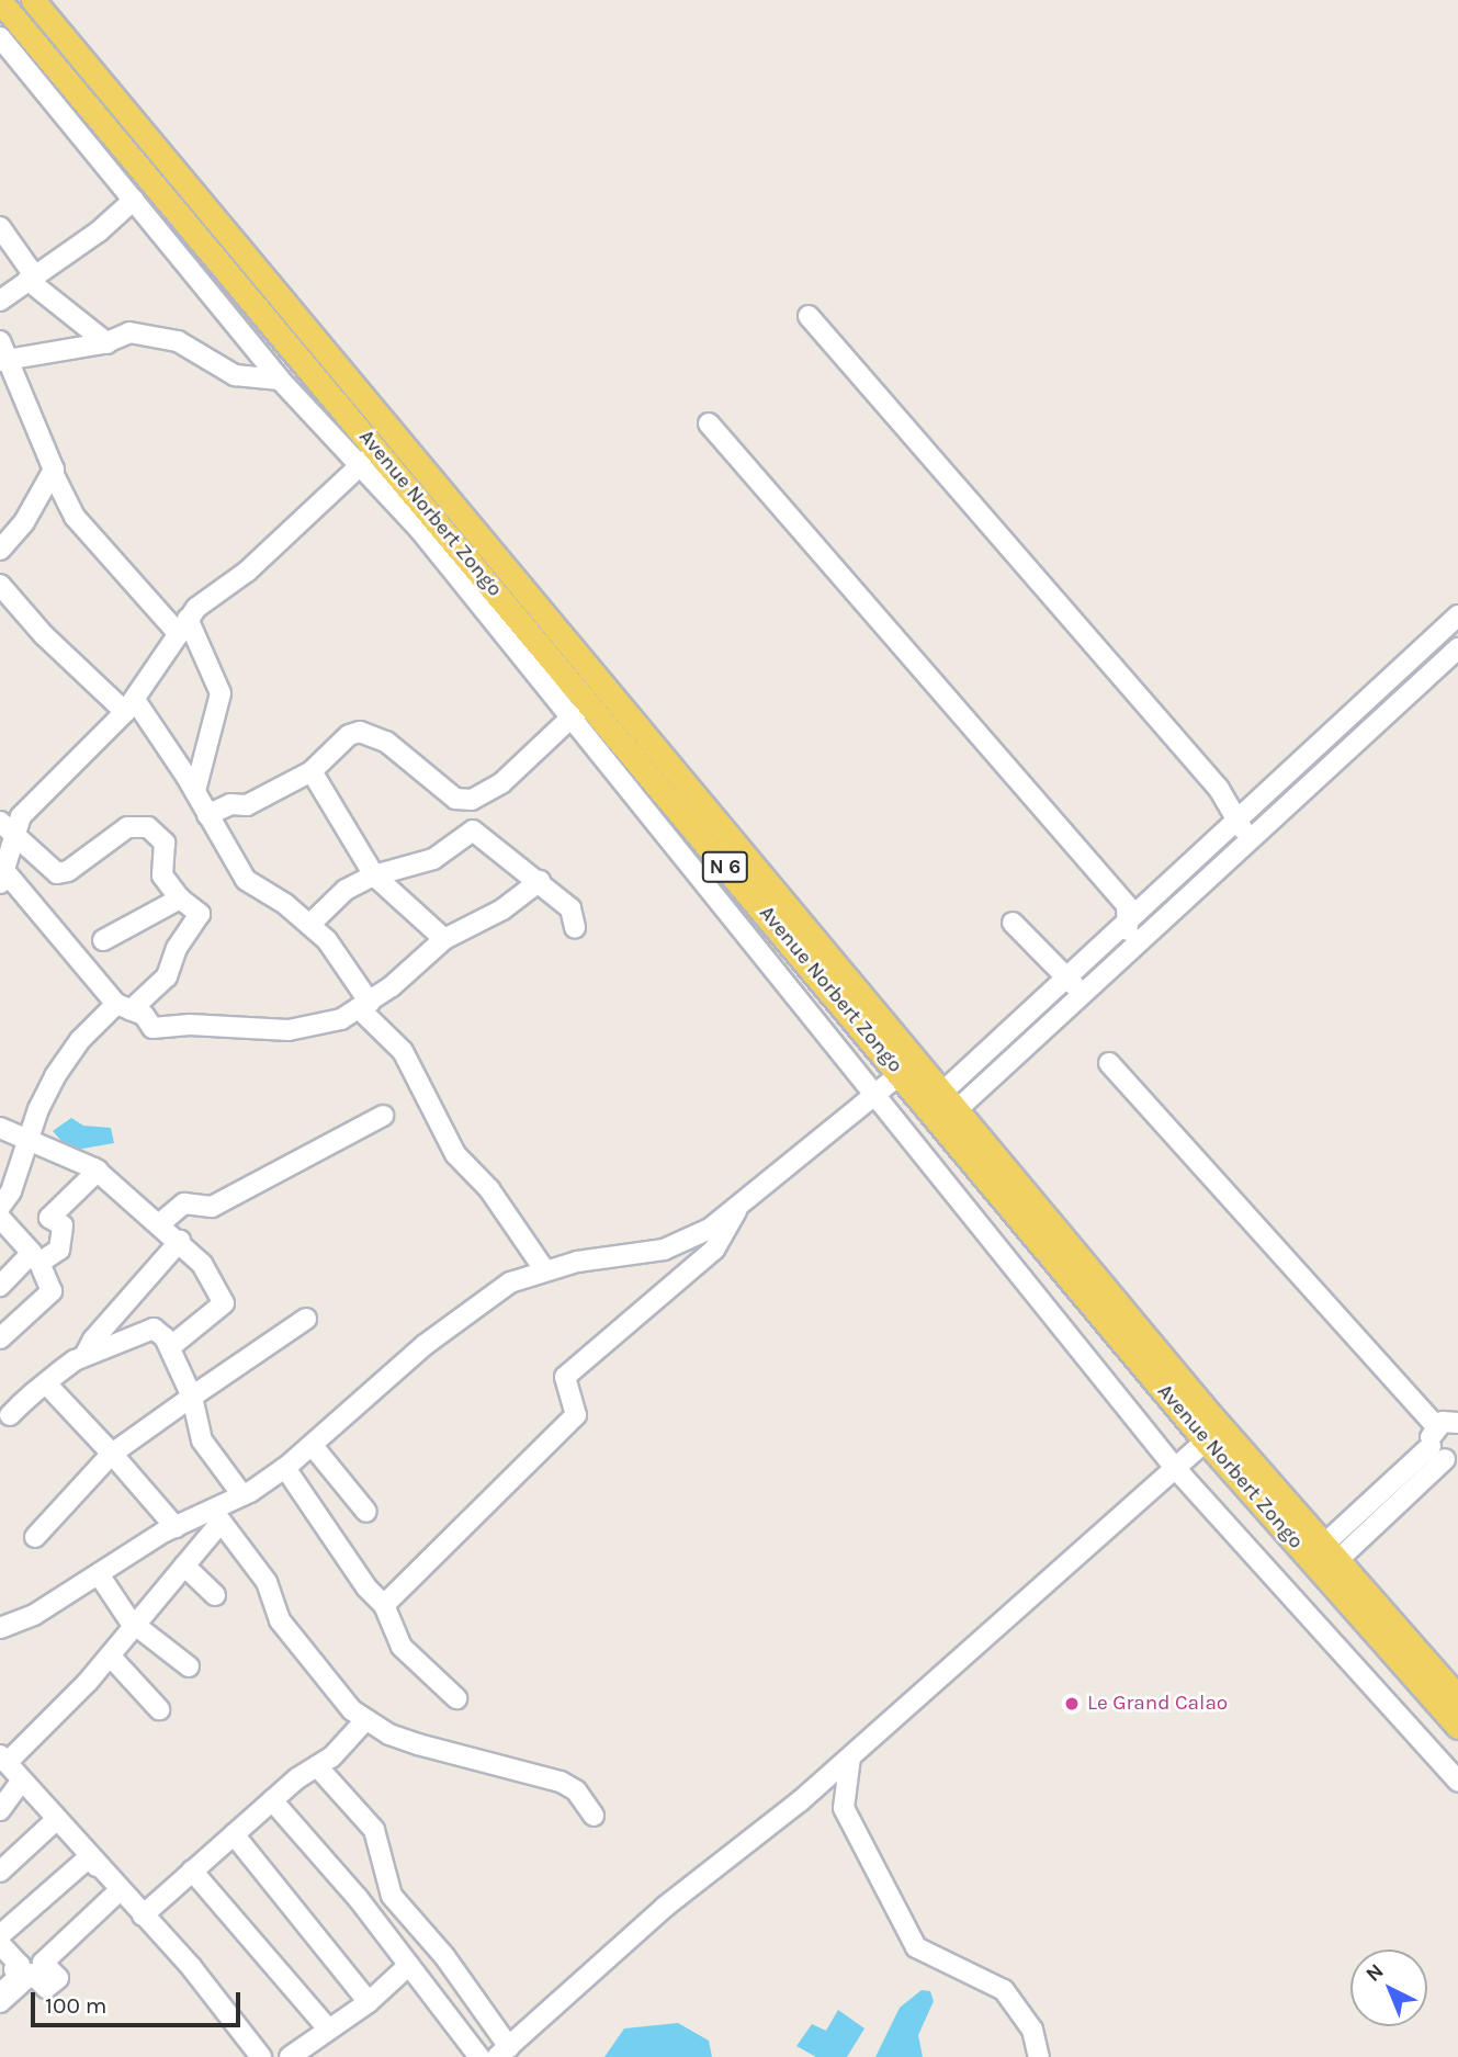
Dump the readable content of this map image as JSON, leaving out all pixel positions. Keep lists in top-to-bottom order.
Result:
{
  "streets": {
    "main road": ["Avenue Norbert Zongo", "N 6"]
  },
  "places": ["Le Grand Calao"],
  "scale_bar": "100 m",
  "north": "top left"
}
